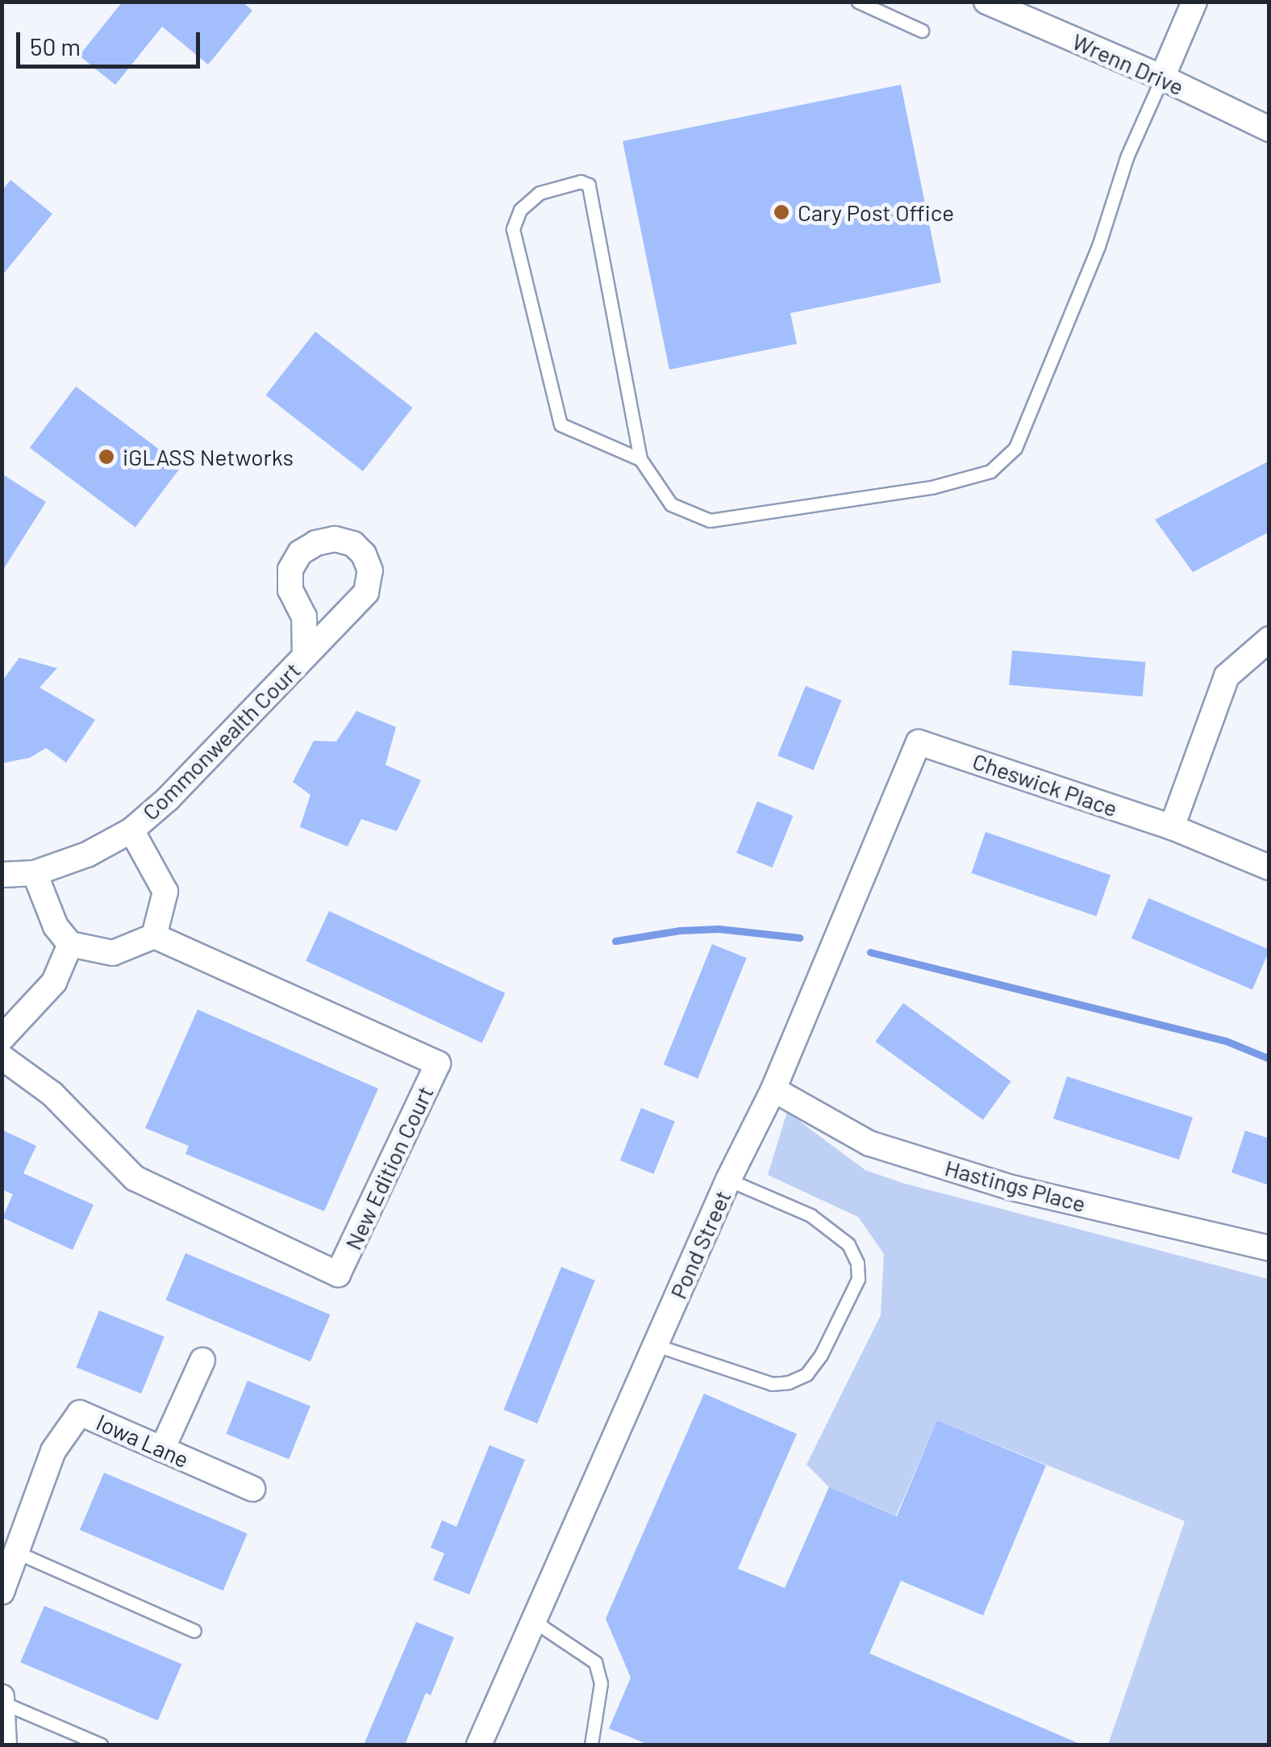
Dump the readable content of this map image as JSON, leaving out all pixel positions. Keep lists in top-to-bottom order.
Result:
{
  "streets": {
    "street": [
      "Wrenn Drive",
      "Commonwealth Court",
      "Cheswick Place",
      "New Edition Court",
      "Hastings Place",
      "Pond Street",
      "Iowa Lane"
    ]
  },
  "crossings": [
    ["Cheswick Place", "Pond Street"],
    ["Hastings Place", "Pond Street"]
  ],
  "places": ["Cary Post Office", "iGLASS Networks"],
  "scale_bar": "50 m"
}
